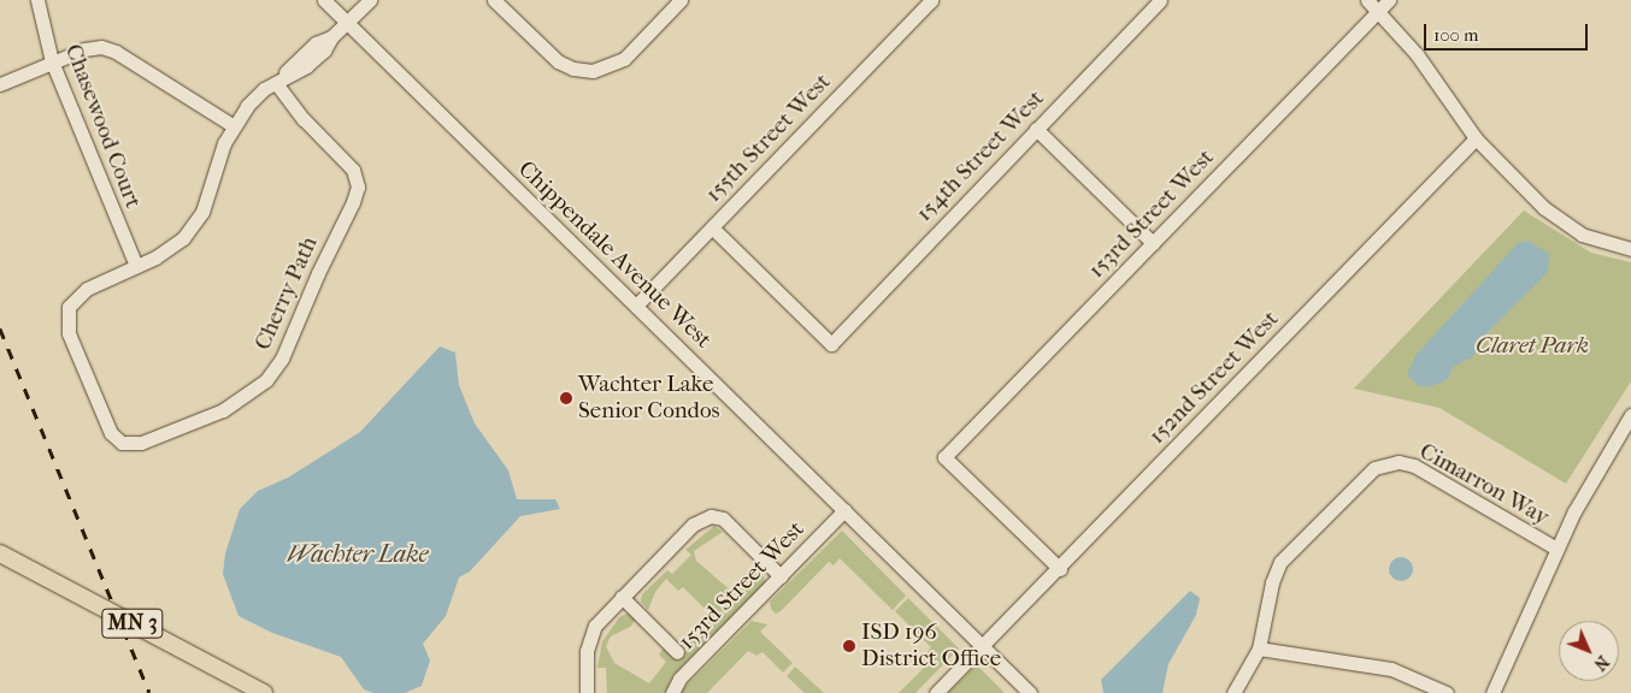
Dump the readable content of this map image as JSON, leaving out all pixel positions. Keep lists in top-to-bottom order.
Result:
{
  "streets": {
    "main road": ["MN 3"],
    "street": [
      "Chasewood Court",
      "155th Street West",
      "154th Street West",
      "153rd Street West",
      "Chippendale Avenue West",
      "Cherry Path",
      "152nd Street West",
      "Cimarron Way"
    ]
  },
  "crossings": [
    ["Chasewood Court", "Cherry Path"],
    ["155th Street West", "154th Street West"],
    ["155th Street West", "Chippendale Avenue West"],
    ["153rd Street West", "Chippendale Avenue West"],
    ["153rd Street West", "152nd Street West"],
    ["Chippendale Avenue West", "152nd Street West"]
  ],
  "water": ["Wachter Lake"],
  "parks": ["Claret Park"],
  "places": ["Wachter Lake Senior Condos", "ISD 196 District Office"],
  "scale_bar": "100 m",
  "north": "bottom right"
}
